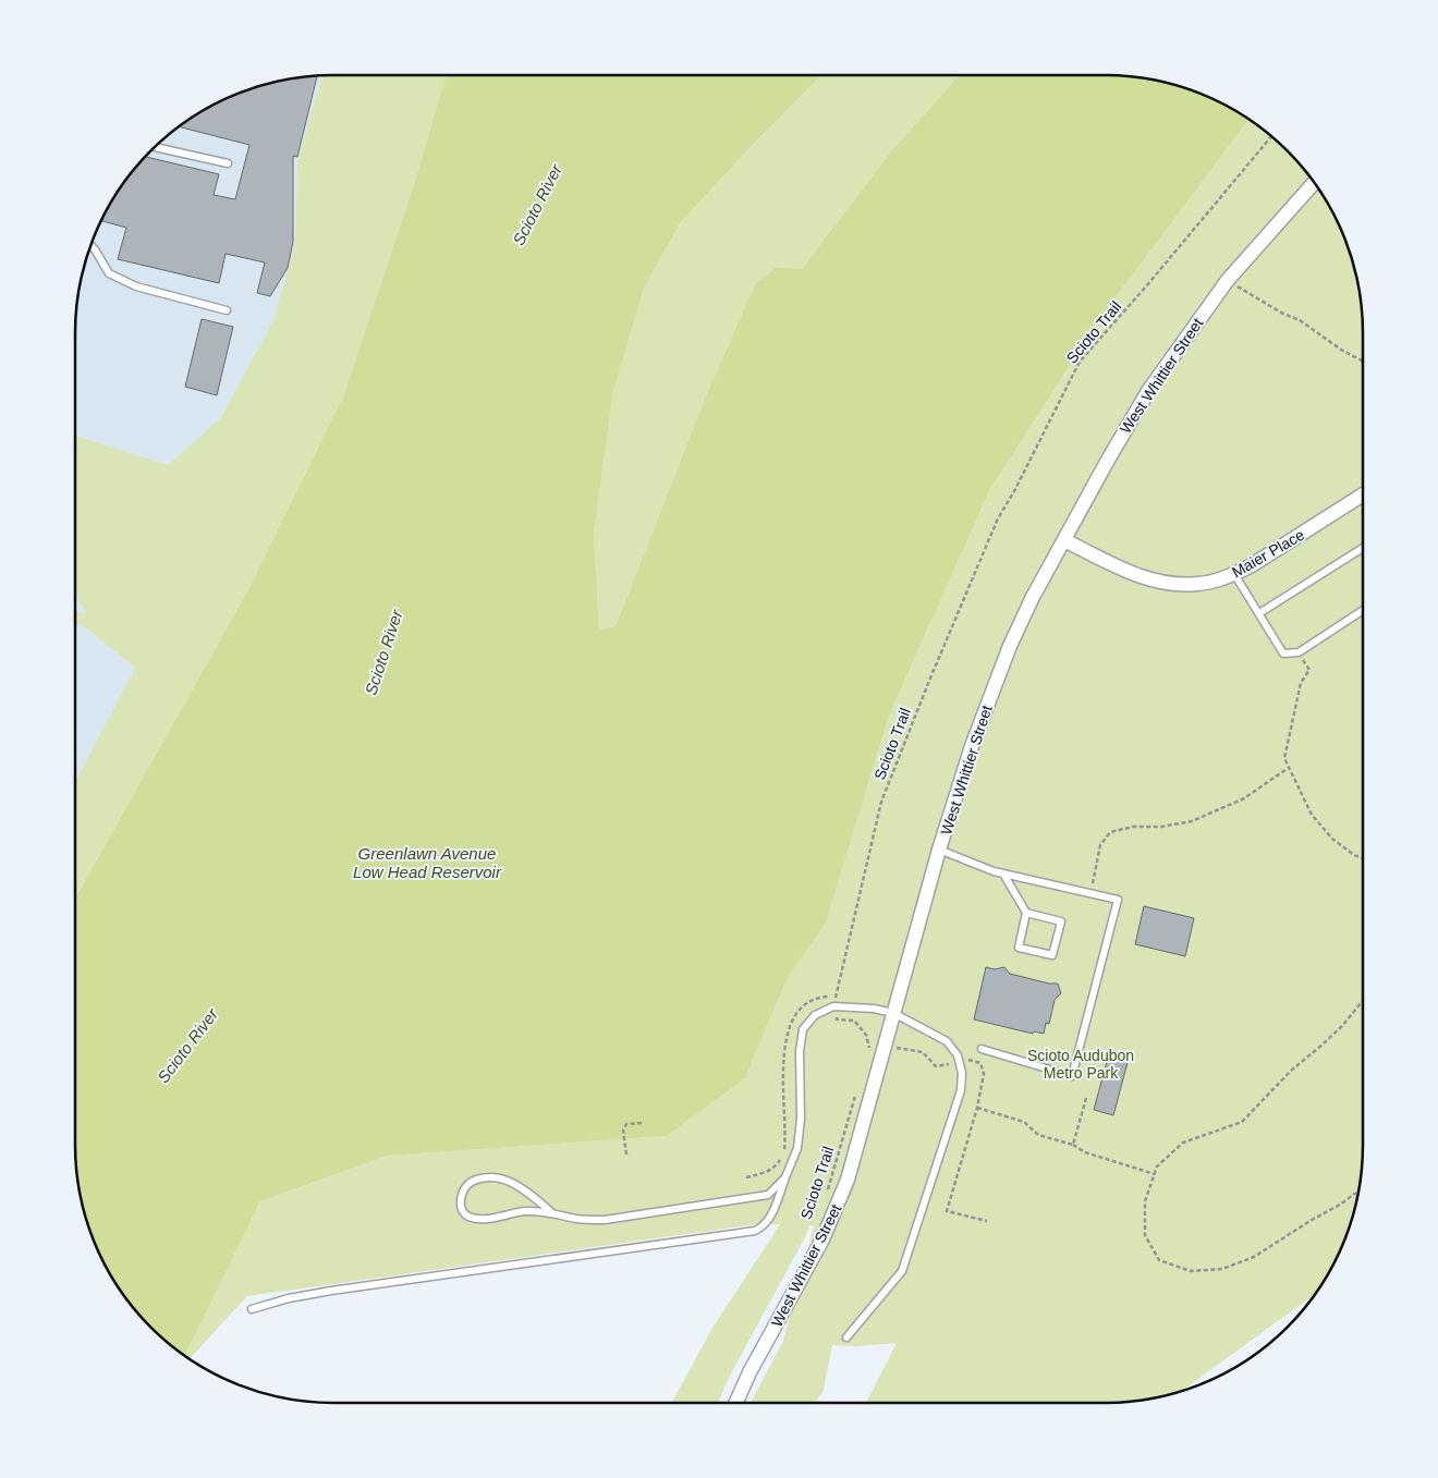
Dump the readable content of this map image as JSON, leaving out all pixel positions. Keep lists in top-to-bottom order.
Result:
{
  "streets": {
    "street": ["West Whittier Street", "Maier Place"],
    "path": ["Scioto Trail"]
  },
  "crossings": [
    ["West Whittier Street", "Maier Place"]
  ],
  "water": ["Scioto River", "Greenlawn Avenue Low Head Reservoir"],
  "parks": ["Scioto Audubon Metro Park"]
}
